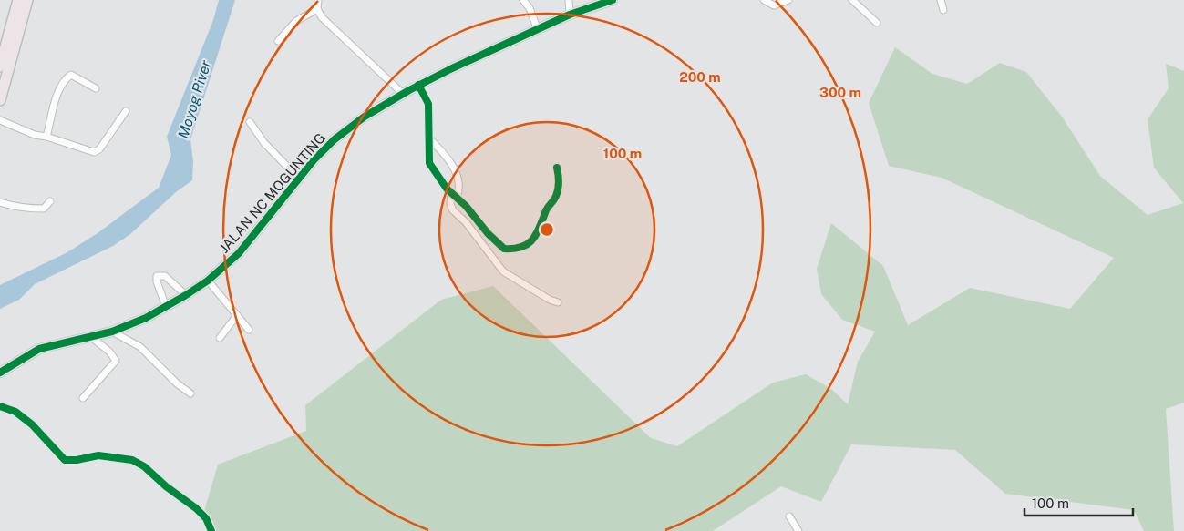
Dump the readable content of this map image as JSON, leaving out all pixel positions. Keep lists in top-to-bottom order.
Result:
{
  "streets": {
    "street": ["JALAN NC MOGUNTING"]
  },
  "water": ["Moyog River"],
  "scale_bar": "100 m",
  "rings": ["200 m", "300 m", "100 m"]
}
